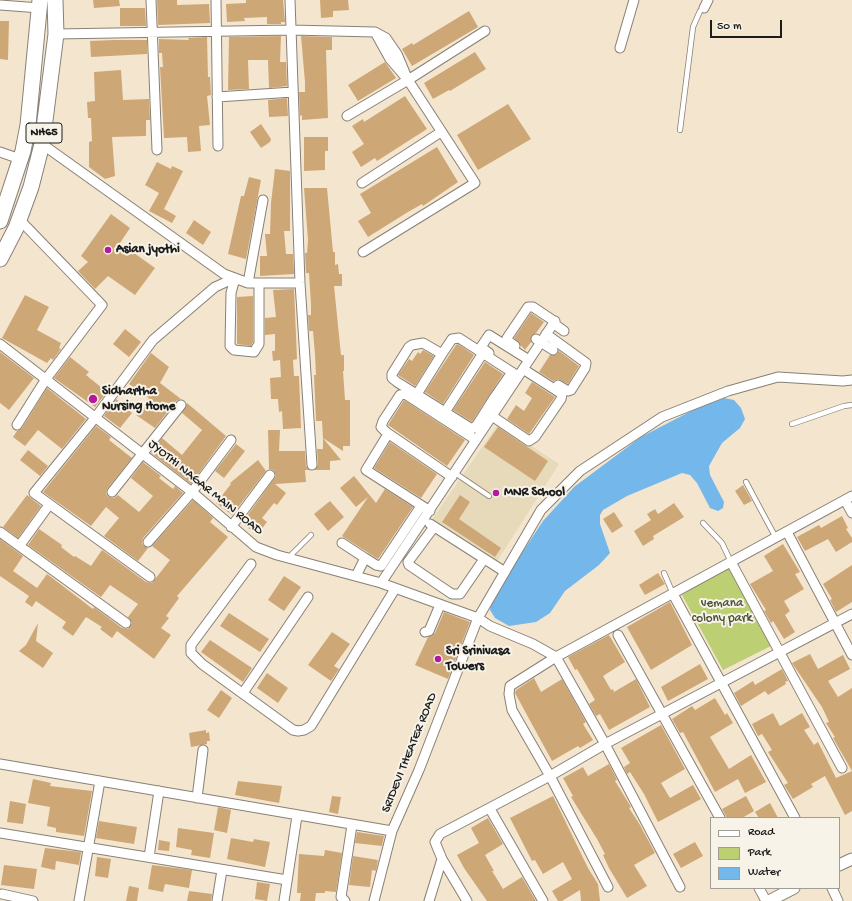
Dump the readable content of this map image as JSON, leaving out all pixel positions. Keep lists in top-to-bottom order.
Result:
{
  "streets": {
    "highway": ["NH65"],
    "street": ["JYOTHI NAGAR MAIN ROAD", "SRIDEVI THEATER ROAD"]
  },
  "crossings": [
    ["JYOTHI NAGAR MAIN ROAD", "SRIDEVI THEATER ROAD"]
  ],
  "parks": ["vemana colony park"],
  "places": [
    "Asian jyothi",
    "Sidhartha Nursing Home",
    "MNR School",
    "Sri Srinivasa Towers"
  ],
  "legend": ["Road", "Park", "Water"],
  "scale_bar": "50 m"
}
